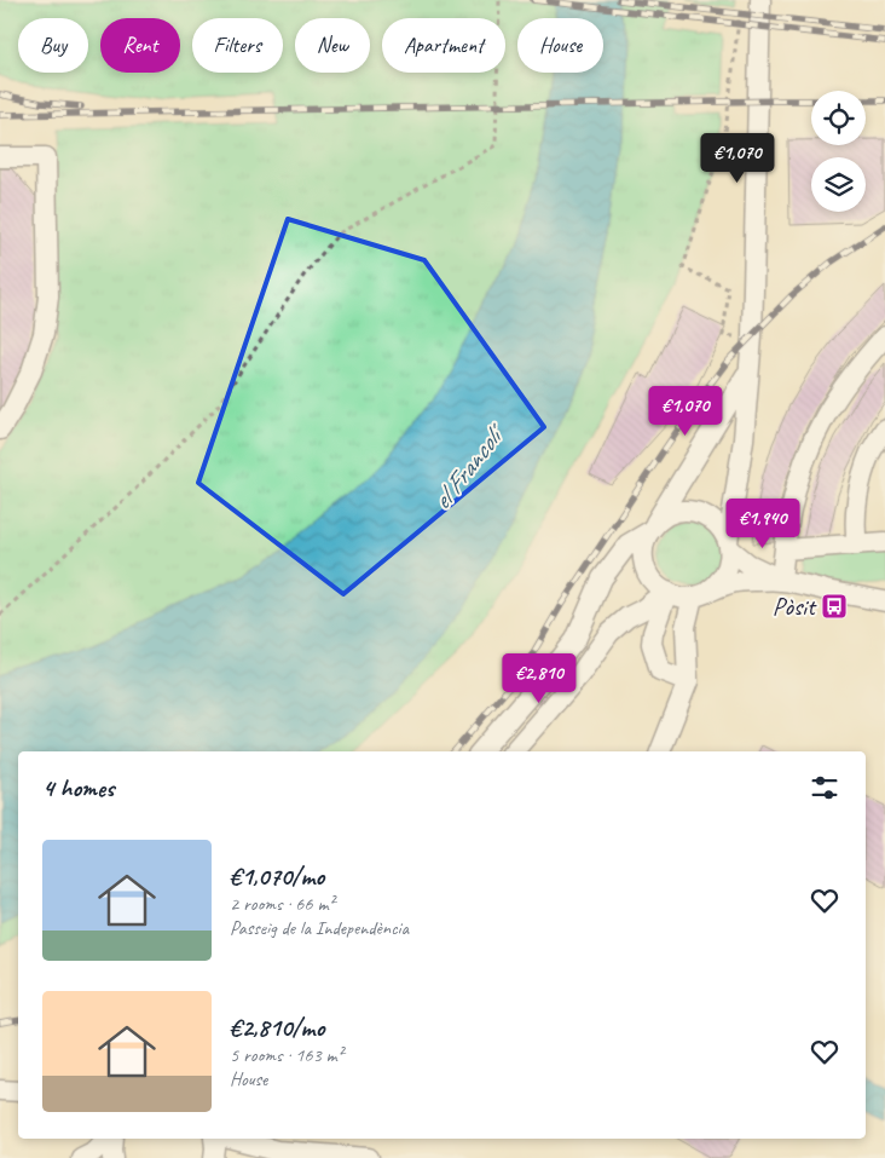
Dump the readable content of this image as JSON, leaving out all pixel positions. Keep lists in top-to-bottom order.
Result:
{
  "water": ["el Francolí"],
  "places": {
    "bus stop": ["Pòsit"]
  },
  "page": {
    "chip": [
      "Buy",
      "Rent",
      "Filters",
      "New",
      "Apartment",
      "House"
    ],
    "price": [
      "€1,070",
      "€1,070",
      "€1,940",
      "€2,810"
    ],
    "heading": "4 homes",
    "list": [
      {
        "name": "€1,070/mo",
        "note": "2 rooms · 66 m² · Passeig de la Independència"
      },
      {
        "name": "€2,810/mo",
        "note": "5 rooms · 163 m² · House"
      }
    ]
  }
}
